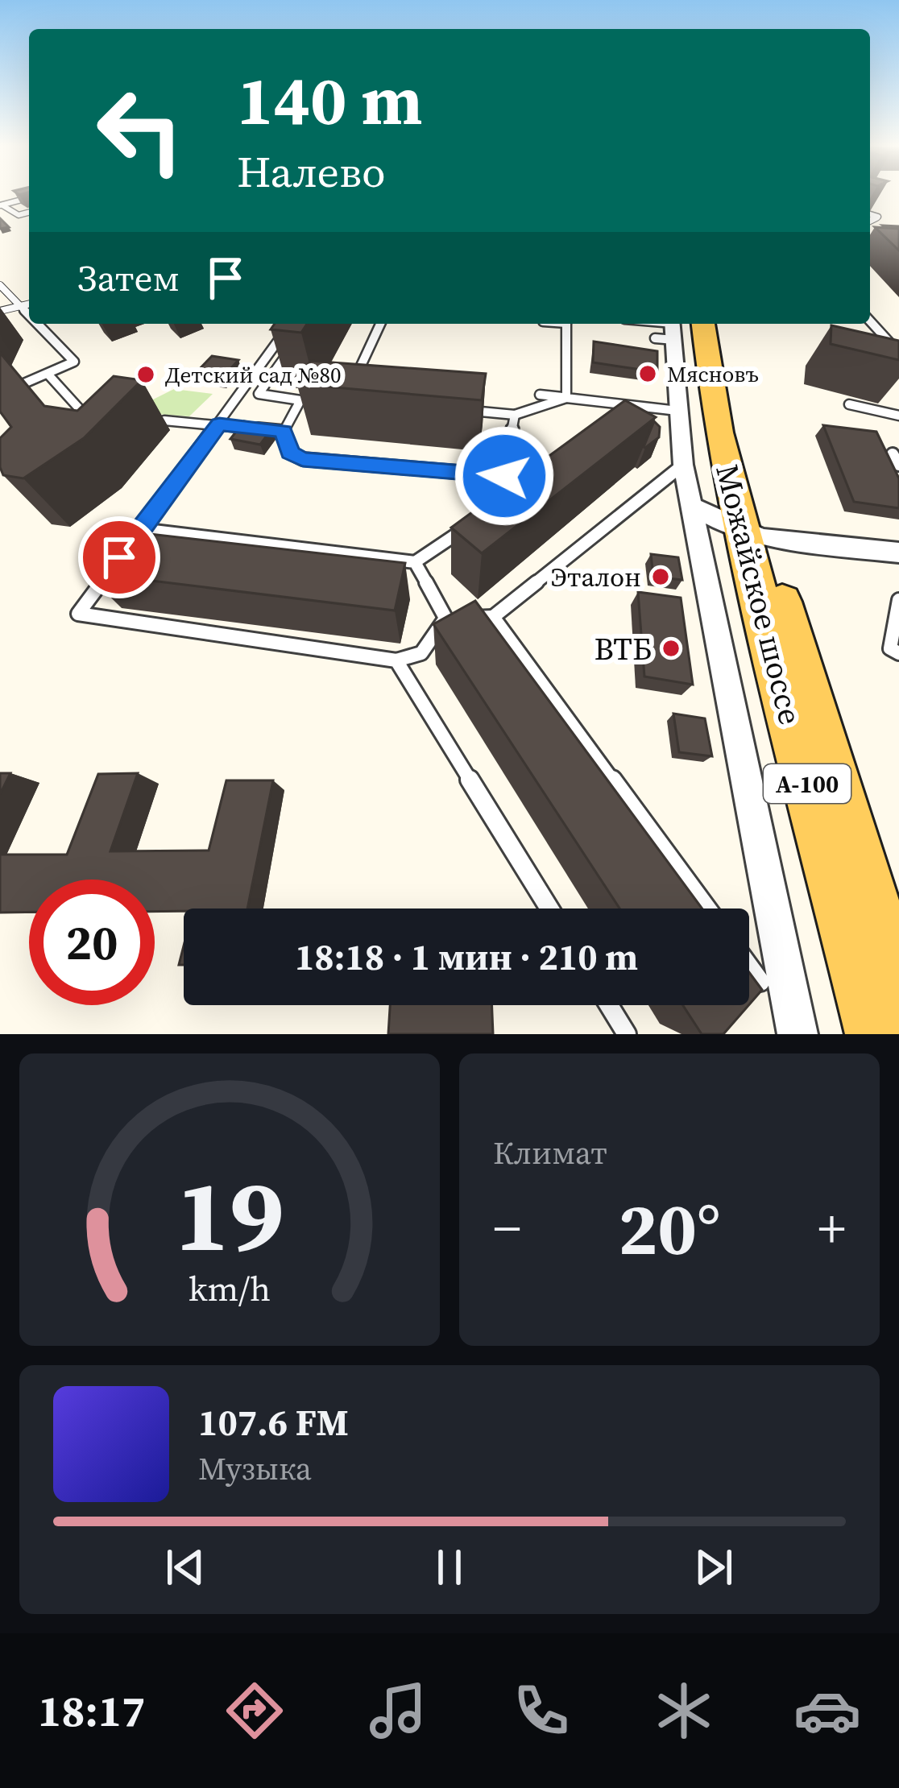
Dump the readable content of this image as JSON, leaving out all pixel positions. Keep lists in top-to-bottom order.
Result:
{
  "streets": {
    "main road": ["Можайское шоссе", "А-100"]
  },
  "places": [
    "Мясновъ",
    "Детский сад №80",
    "Эталон",
    "ВТБ"
  ],
  "page": {
    "turn": ["140 m", "Налево"],
    "then": "Затем",
    "limit": "20",
    "trip": "18:18 · 1 мин · 210 m",
    "tile": "Климат",
    "heat": ["−", "20°", "+"],
    "song": ["107.6 FM", "Музыка"],
    "tabs": "18:17",
    "gauge": ["19", "km/h"]
  }
}
